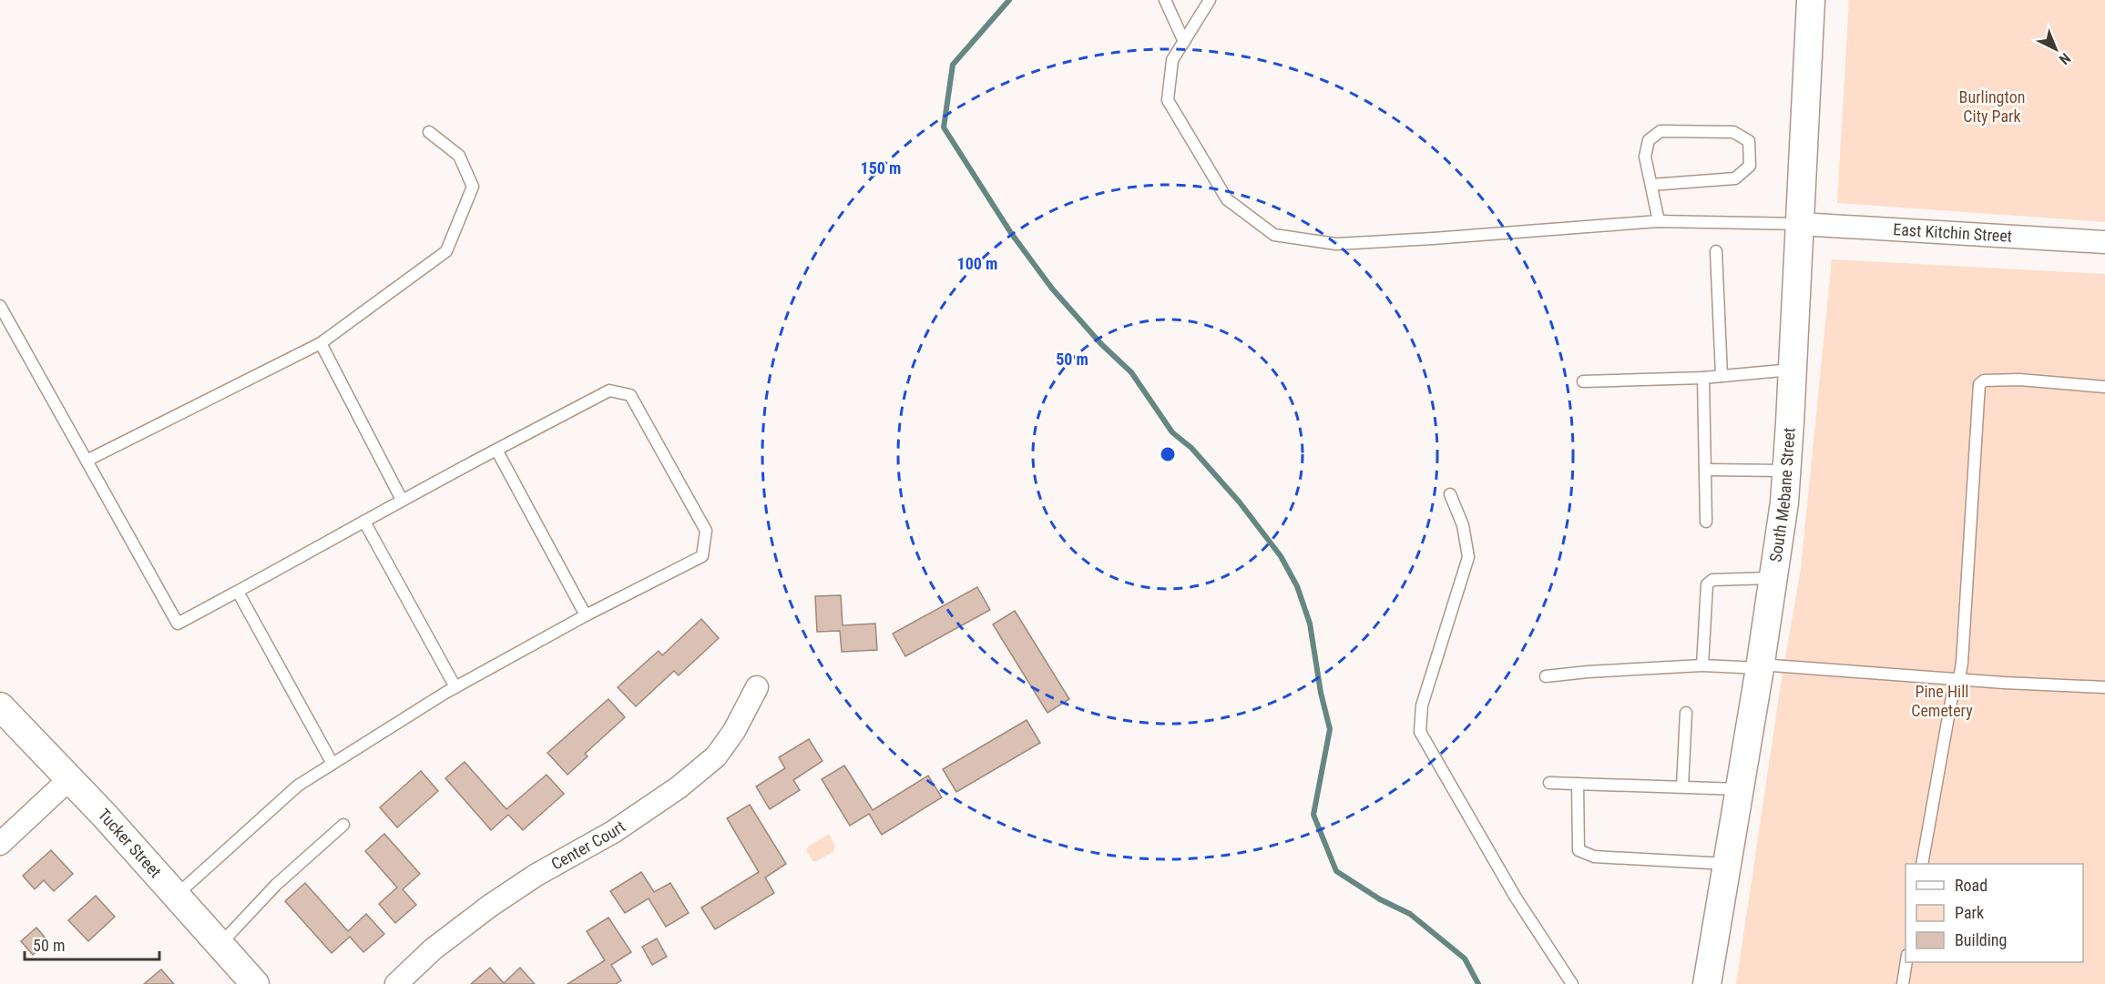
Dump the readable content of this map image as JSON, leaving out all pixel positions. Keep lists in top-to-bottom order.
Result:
{
  "streets": {
    "street": [
      "East Kitchin Street",
      "South Mebane Street",
      "Tucker Street",
      "Center Court"
    ]
  },
  "crossings": [
    ["East Kitchin Street", "South Mebane Street"]
  ],
  "parks": ["Burlington City Park", "Pine Hill Cemetery"],
  "legend": ["Road", "Park", "Building"],
  "scale_bar": "50 m",
  "north": "bottom right",
  "rings": ["150 m", "100 m", "50 m"]
}
